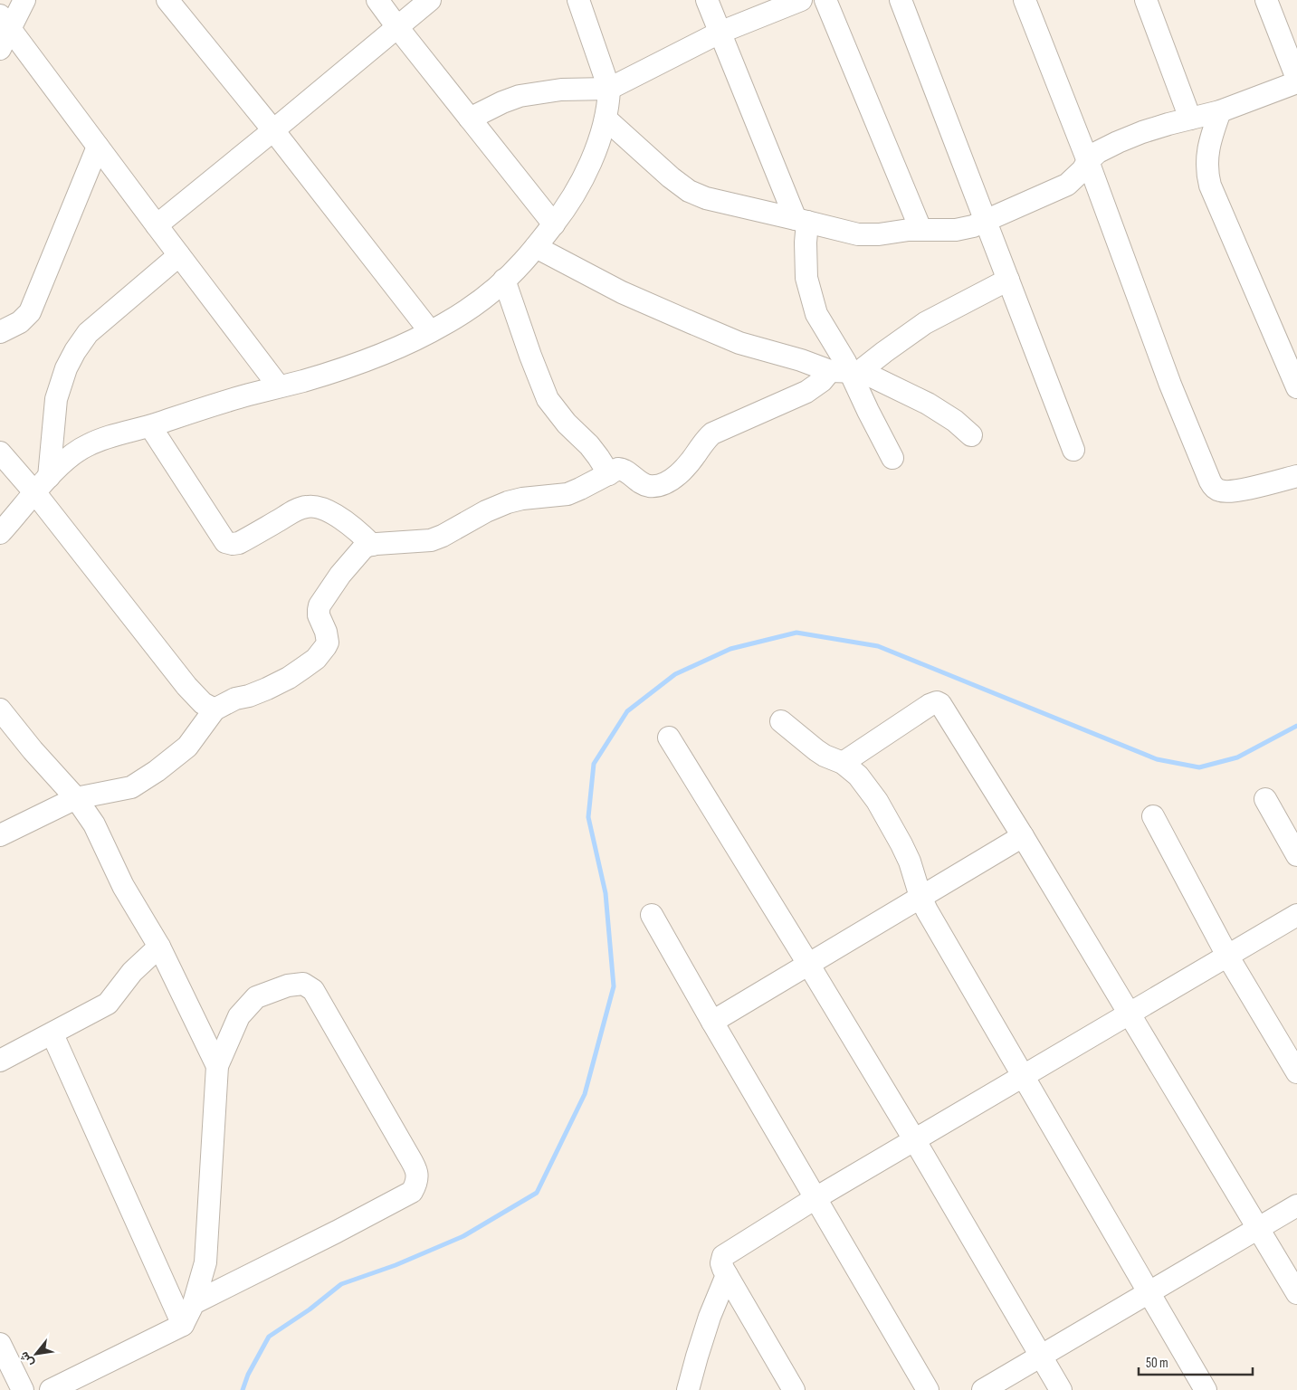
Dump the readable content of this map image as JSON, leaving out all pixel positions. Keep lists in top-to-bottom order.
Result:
{
  "scale_bar": "50 m",
  "north": "bottom left"
}
